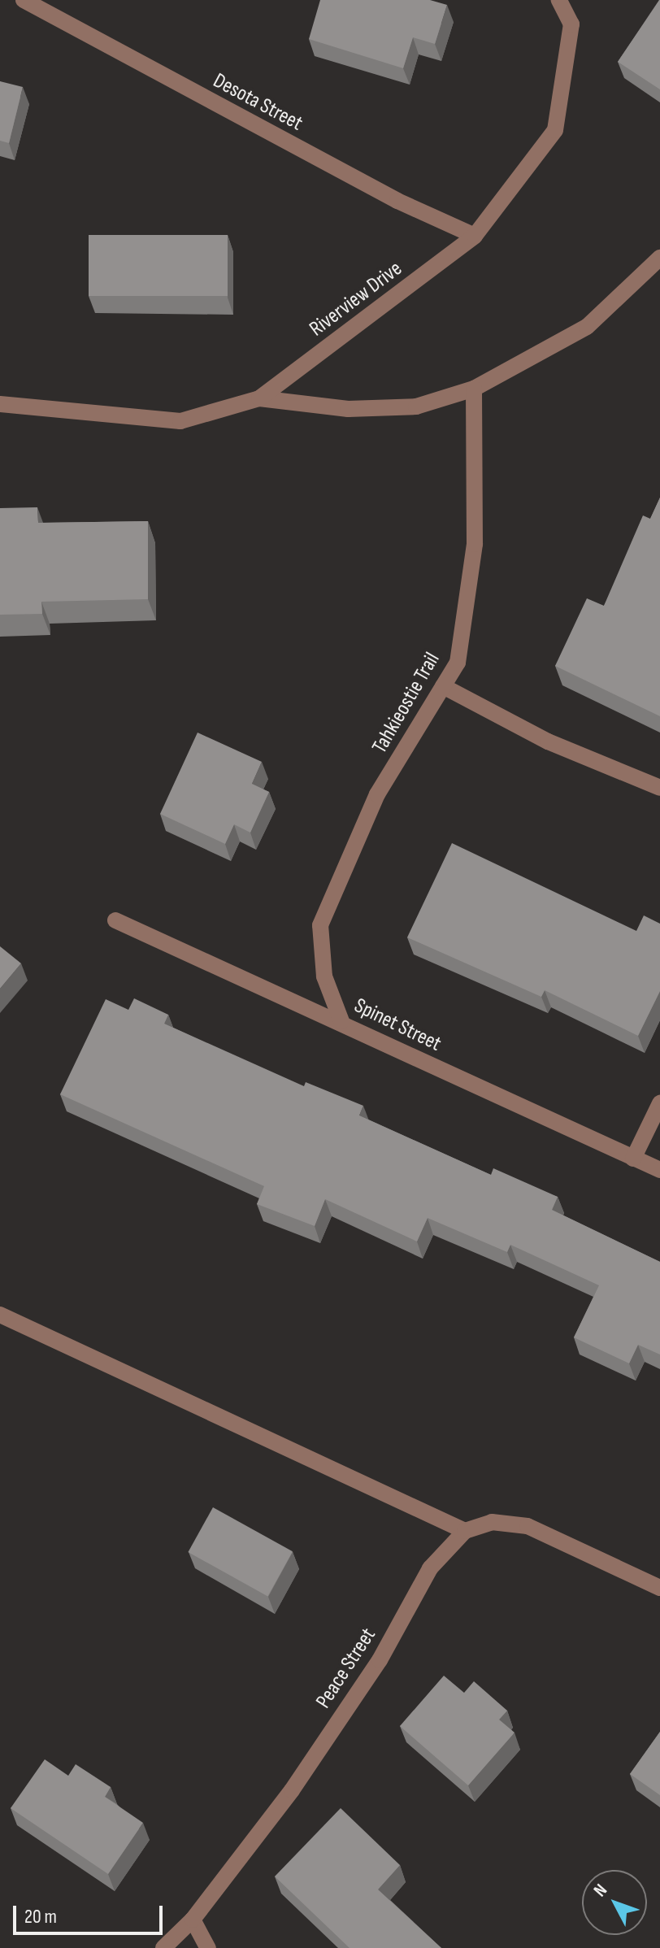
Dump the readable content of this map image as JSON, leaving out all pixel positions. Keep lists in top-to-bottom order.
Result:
{
  "streets": {
    "street": [
      "Desota Street",
      "Riverview Drive",
      "Tahkieostie Trail",
      "Spinet Street",
      "Peace Street"
    ]
  },
  "crossings": [
    ["Desota Street", "Riverview Drive"],
    ["Tahkieostie Trail", "Spinet Street"]
  ],
  "scale_bar": "20 m",
  "north": "top left"
}
